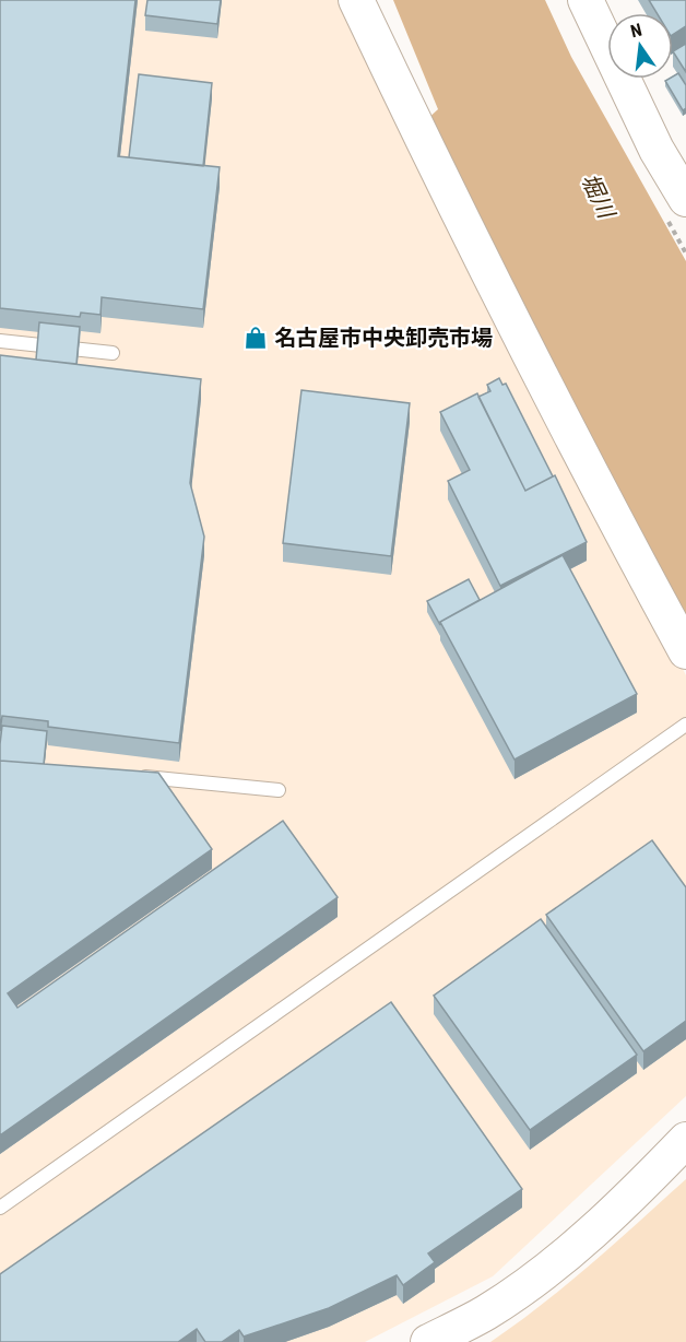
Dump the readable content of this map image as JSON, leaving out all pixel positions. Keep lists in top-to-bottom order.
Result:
{
  "water": ["堀川"],
  "places": {
    "shop": ["名古屋市中央卸売市場"]
  },
  "north": "top"
}
